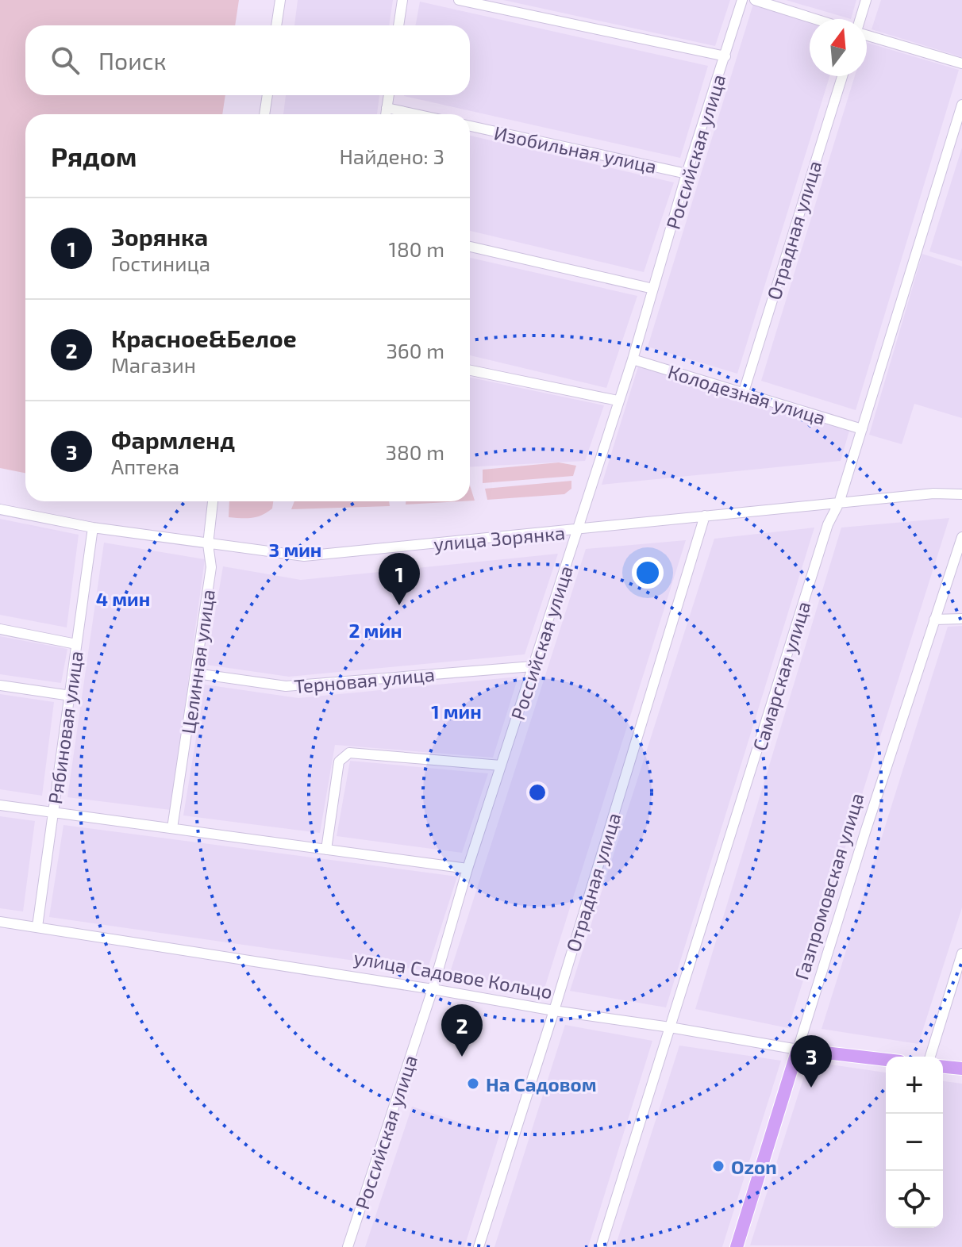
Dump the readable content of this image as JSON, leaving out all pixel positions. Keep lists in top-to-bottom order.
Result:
{
  "streets": {
    "main road": ["Газпромовская улица", "улица Садовое Кольцо"],
    "street": [
      "Изобильная улица",
      "Российская улица",
      "Отрадная улица",
      "Колодезная улица",
      "улица Зорянка",
      "Целинная улица",
      "Самарская улица",
      "Терновая улица",
      "Рябиновая улица"
    ]
  },
  "crossings": [
    ["Изобильная улица", "Российская улица"],
    ["Российская улица", "Колодезная улица"],
    ["Российская улица", "улица Зорянка"],
    ["Российская улица", "Терновая улица"],
    ["Российская улица", "улица Садовое Кольцо"],
    ["Отрадная улица", "Колодезная улица"],
    ["Отрадная улица", "улица Зорянка"],
    ["Отрадная улица", "улица Садовое Кольцо"],
    ["Колодезная улица", "Самарская улица"],
    ["улица Зорянка", "Целинная улица"],
    ["улица Зорянка", "Самарская улица"],
    ["улица Зорянка", "Рябиновая улица"],
    ["Целинная улица", "Терновая улица"],
    ["Самарская улица", "улица Садовое Кольцо"],
    ["Рябиновая улица", "улица Садовое Кольцо"],
    ["Газпромовская улица", "улица Садовое Кольцо"]
  ],
  "places": ["На Садовом", "Ozon"],
  "north": "top",
  "page": {
    "search": "Поиск",
    "heading": ["Рядом", "Найдено: 3"],
    "list": [
      {
        "mark": "1",
        "name": "Зорянка",
        "note": "Гостиница",
        "value": "180 m"
      },
      {
        "mark": "2",
        "name": "Красное&Белое",
        "note": "Магазин",
        "value": "360 m"
      },
      {
        "mark": "3",
        "name": "Фармленд",
        "note": "Аптека",
        "value": "380 m"
      }
    ],
    "pins": ["1", "2", "3"],
    "map_buttons": ["+", "−"]
  },
  "rings": [
    "3 мин",
    "4 мин",
    "2 мин",
    "1 мин"
  ]
}
